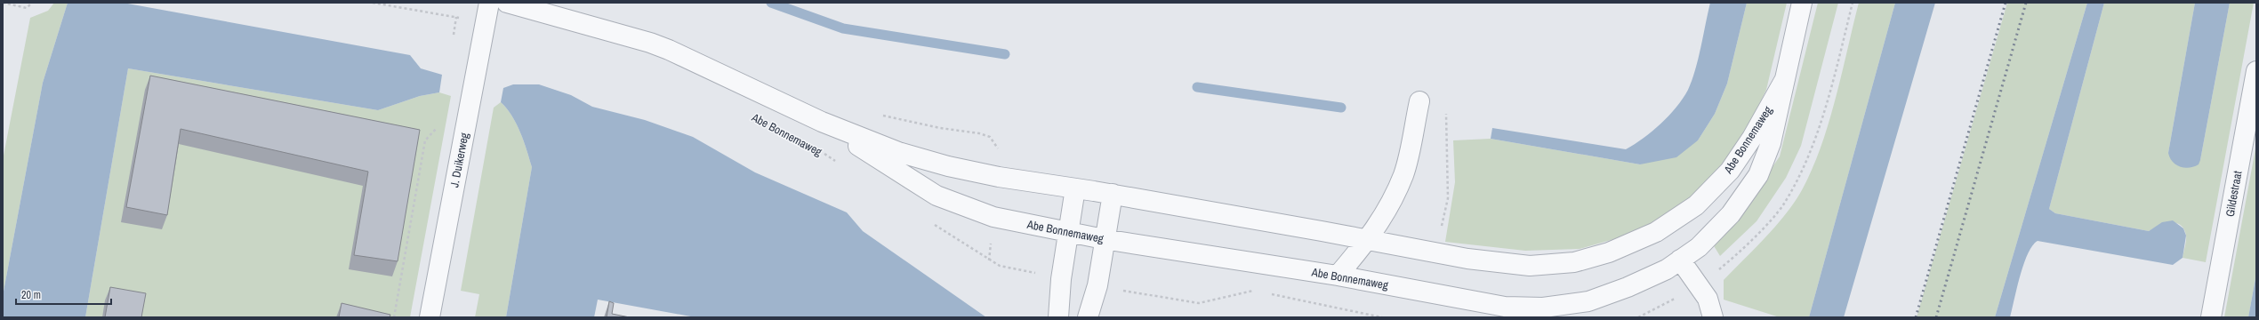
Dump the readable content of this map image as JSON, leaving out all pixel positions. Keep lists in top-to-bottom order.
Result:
{
  "streets": {
    "street": ["Abe Bonnemaweg", "J. Duikerweg", "Gildestraat"]
  },
  "scale_bar": "20 m"
}
